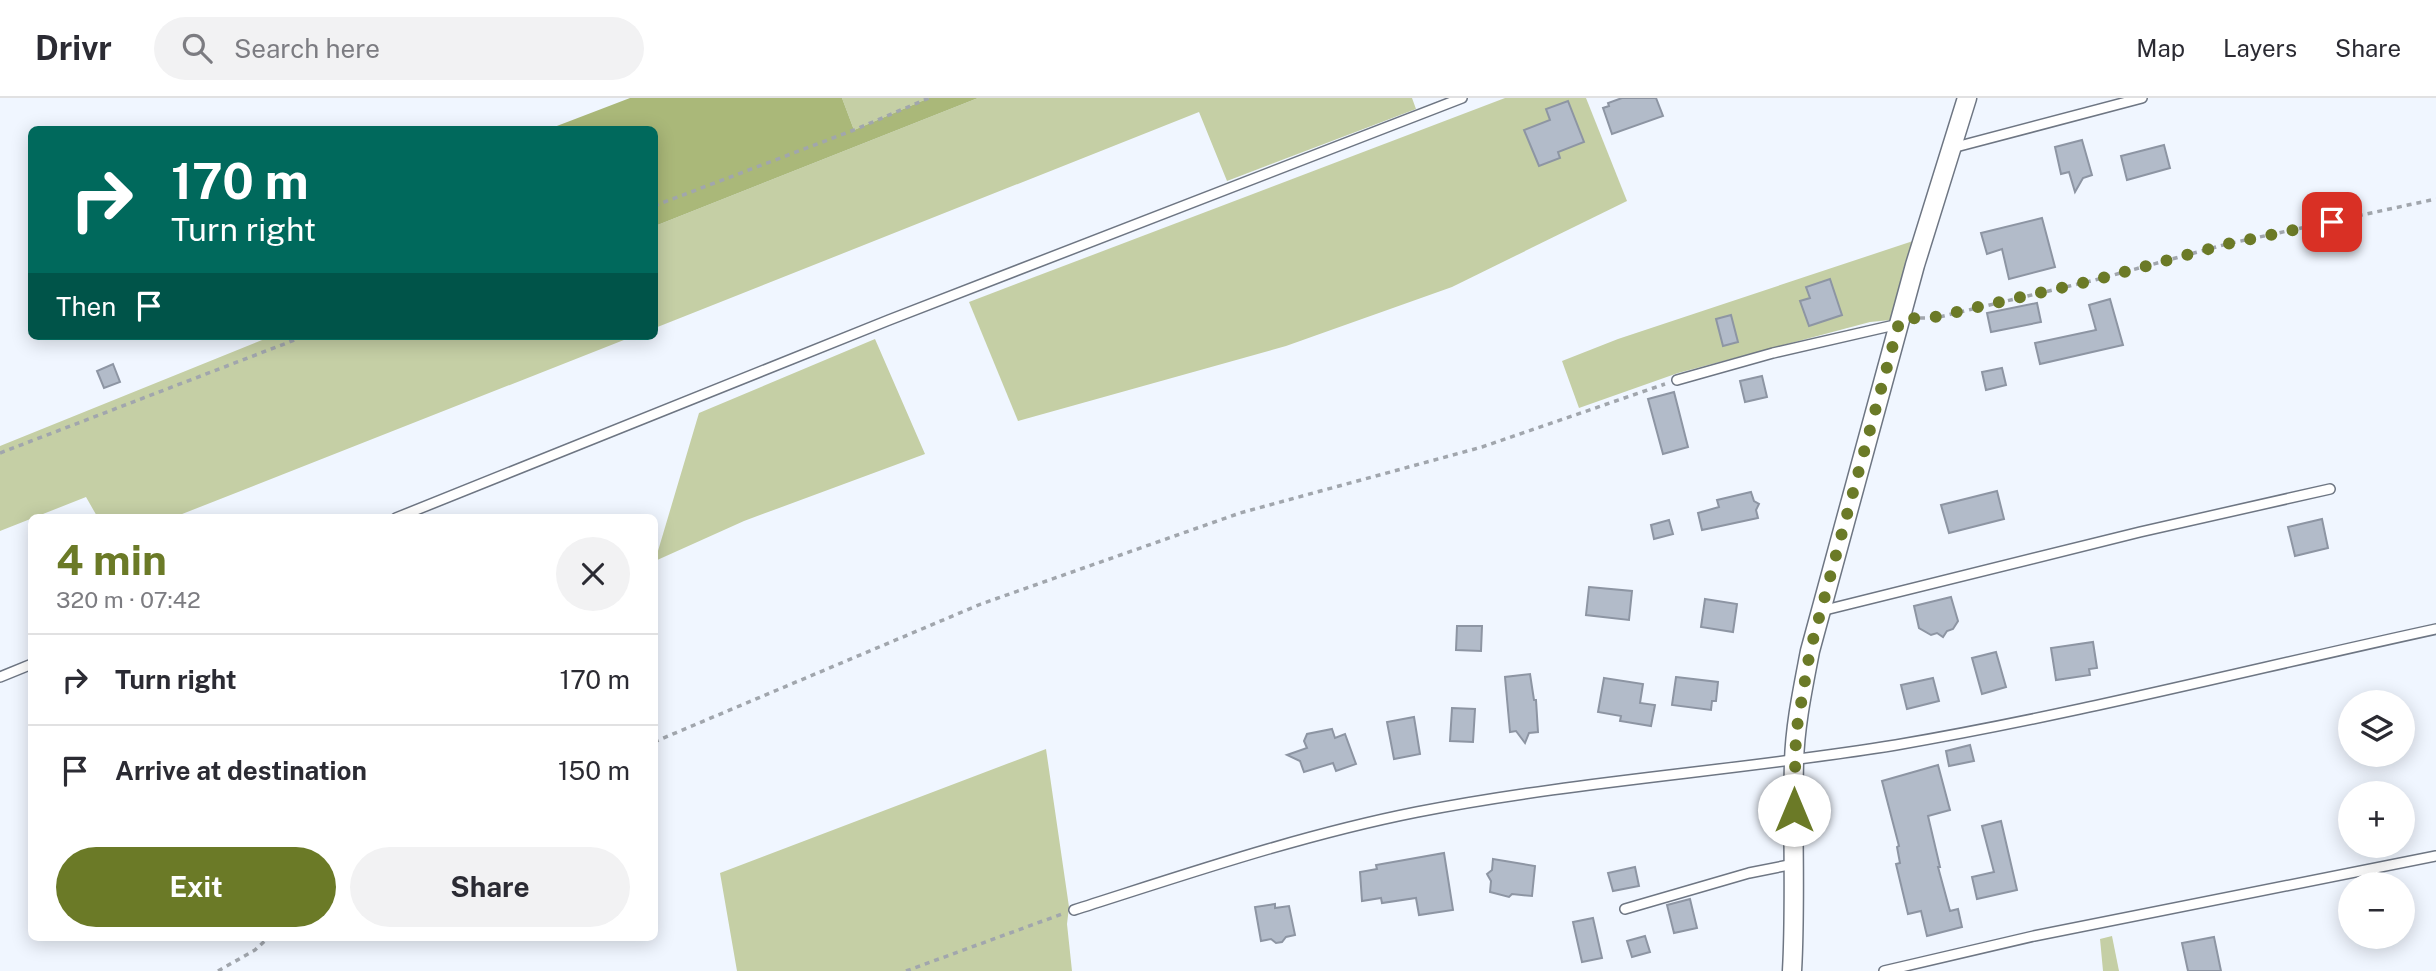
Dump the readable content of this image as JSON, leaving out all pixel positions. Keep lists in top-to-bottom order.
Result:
{
  "page": {
    "header": "Drivr",
    "search": "Search here",
    "nav": ["Map", "Layers", "Share"],
    "turn": ["170 m", "Turn right"],
    "then": "Then",
    "heading": ["4 min", "320 m · 07:42"],
    "list": [
      {
        "name": "Turn right",
        "value": "170 m"
      },
      {
        "name": "Arrive at destination",
        "value": "150 m"
      }
    ],
    "map_buttons": ["+", "−"],
    "buttons": ["Exit", "Share"]
  }
}
